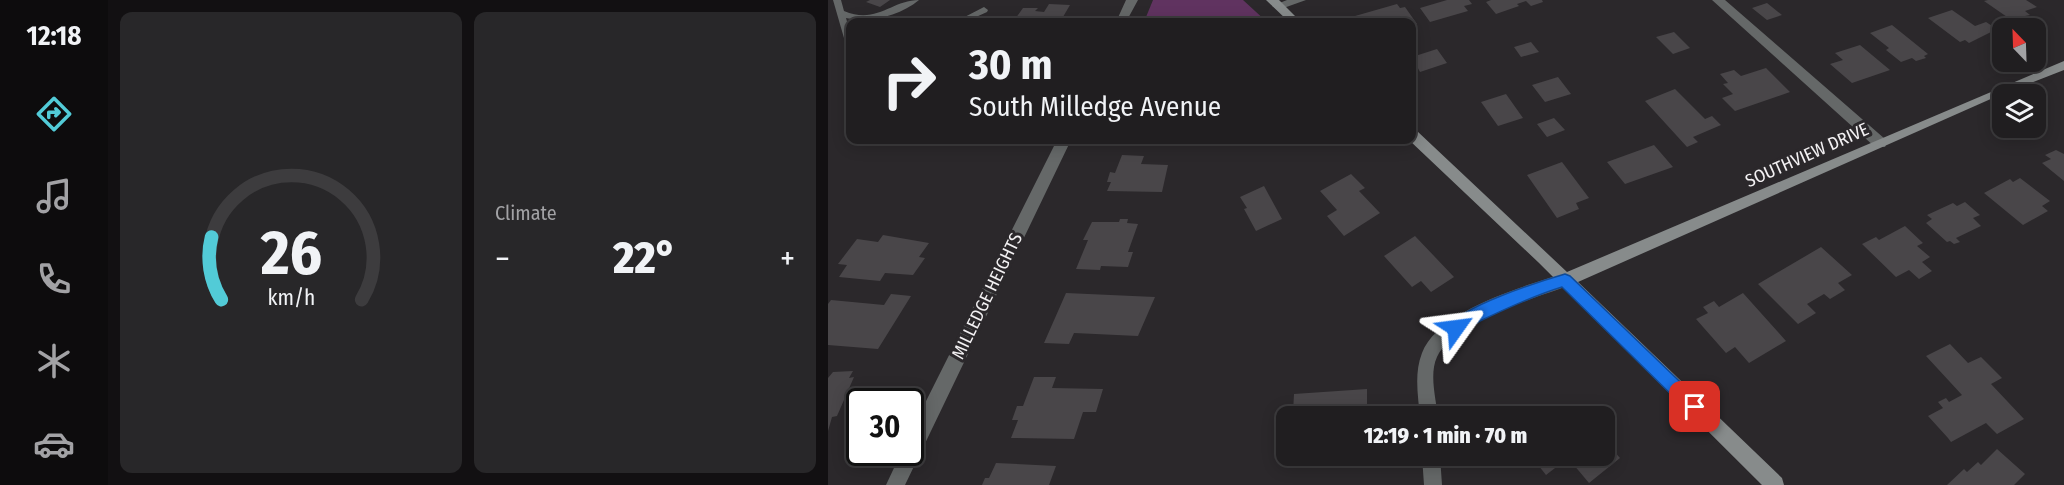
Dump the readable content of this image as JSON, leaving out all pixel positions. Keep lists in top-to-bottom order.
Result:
{
  "streets": {
    "street": ["SOUTHVIEW DRIVE", "MILLEDGE HEIGHTS"]
  },
  "north": "top left",
  "page": {
    "tabs": "12:18",
    "tile": "Climate",
    "turn": ["30 m", "South Milledge Avenue"],
    "heat": ["−", "22°", "+"],
    "limit": "30",
    "trip": "12:19 · 1 min · 70 m",
    "gauge": ["26", "km/h"]
  }
}
